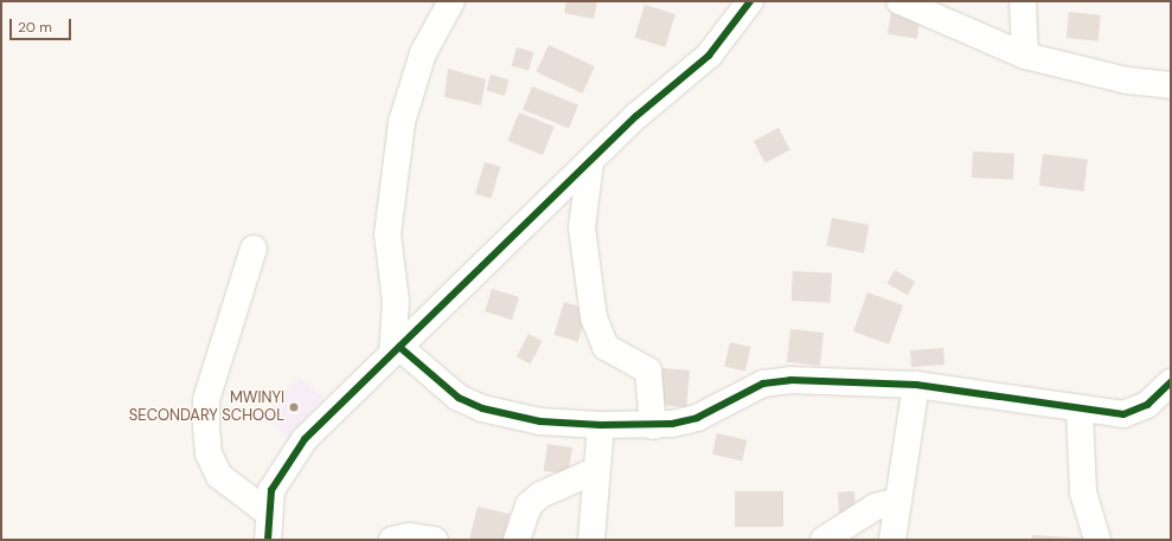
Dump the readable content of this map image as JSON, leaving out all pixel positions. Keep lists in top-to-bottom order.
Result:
{
  "places": ["MWINYI SECONDARY SCHOOL"],
  "scale_bar": "20 m"
}
